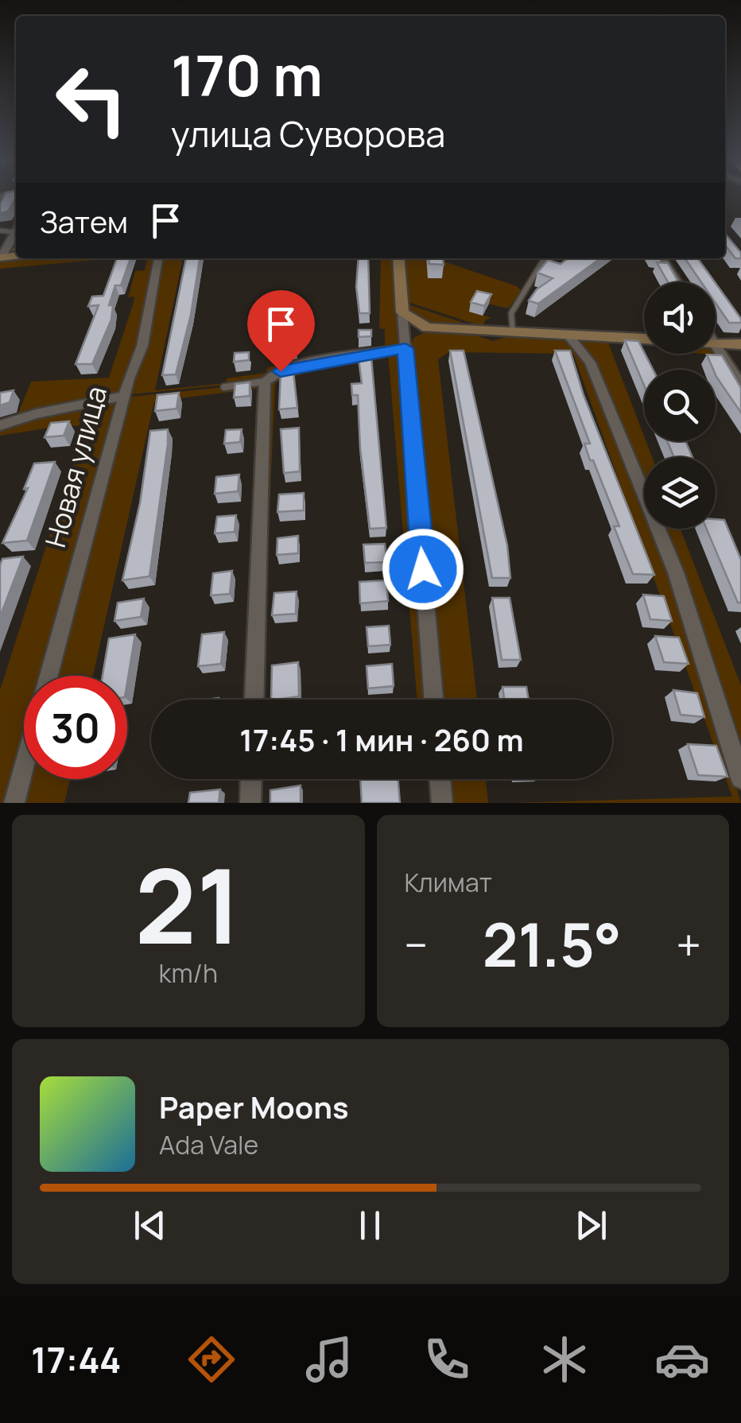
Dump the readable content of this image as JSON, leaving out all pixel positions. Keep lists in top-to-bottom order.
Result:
{
  "streets": {
    "street": ["Новая улица"]
  },
  "page": {
    "turn": ["170 m", "улица Суворова"],
    "then": "Затем",
    "limit": "30",
    "trip": "17:45 · 1 мин · 260 m",
    "tile": [
      ["21", "km/h"],
      "Климат"
    ],
    "heat": ["−", "21.5°", "+"],
    "song": ["Paper Moons", "Ada Vale"],
    "tabs": "17:44"
  }
}
